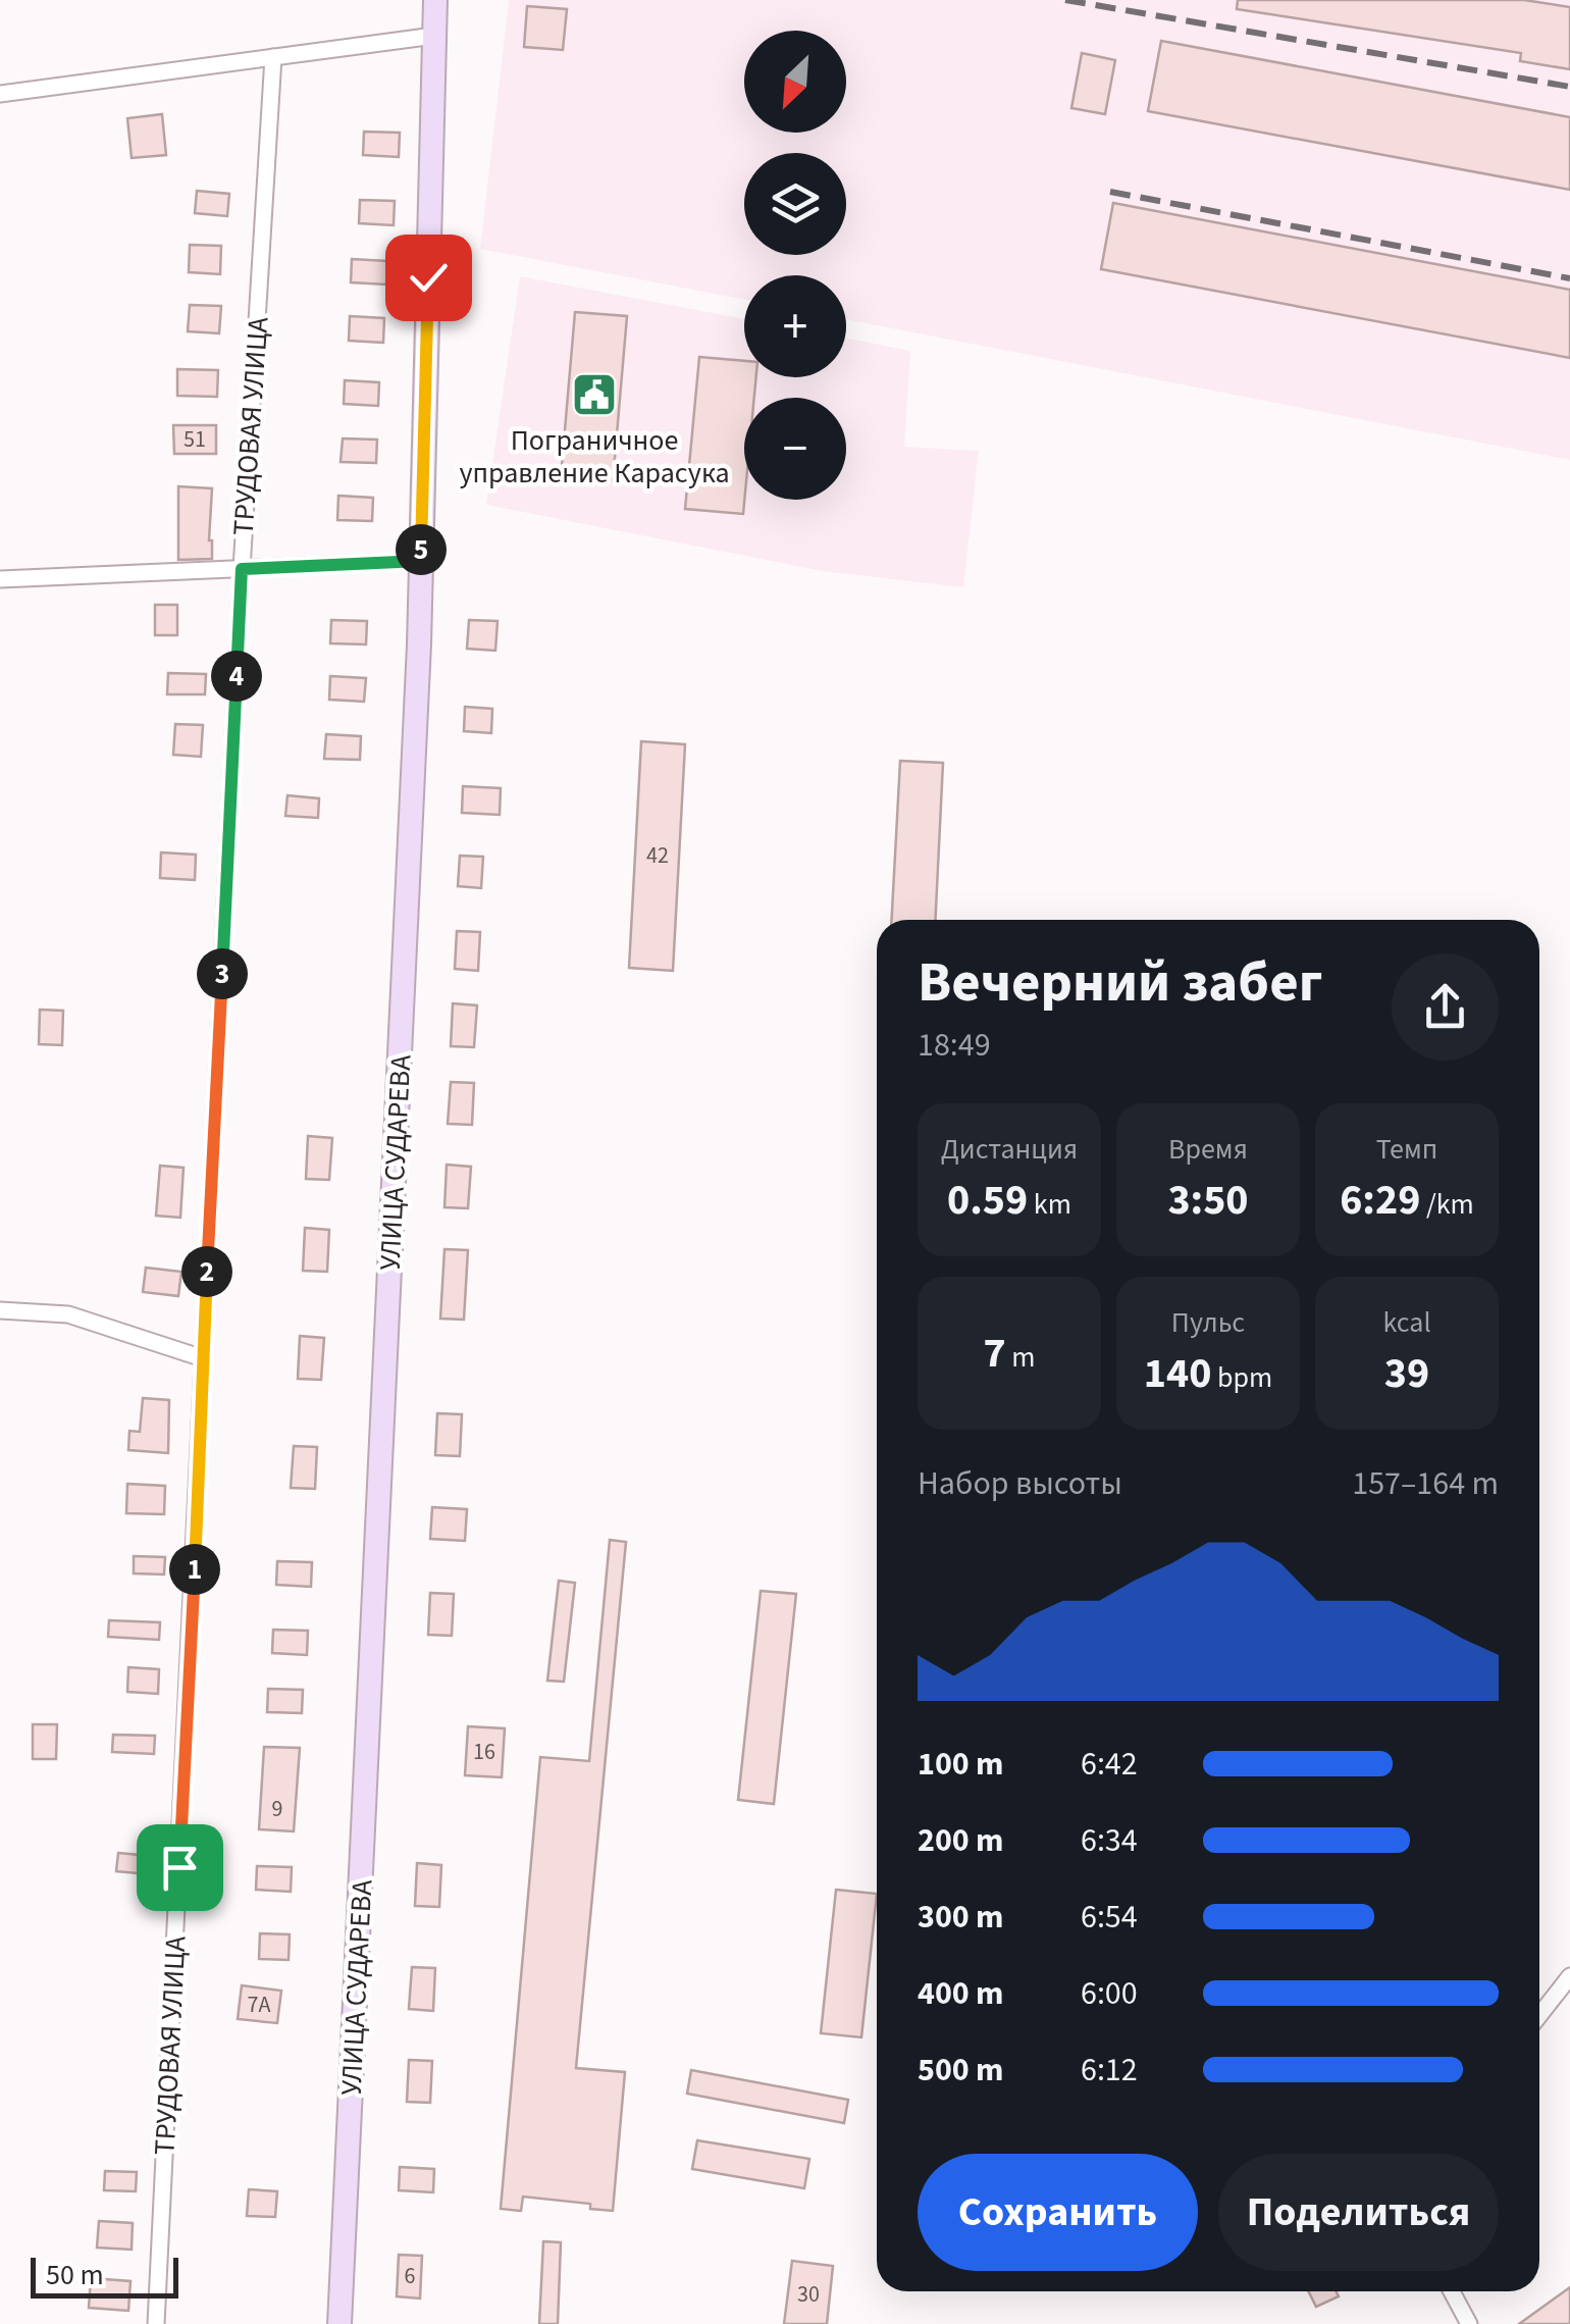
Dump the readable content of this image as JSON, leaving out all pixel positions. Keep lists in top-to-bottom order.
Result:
{
  "streets": {
    "street": ["ТРУДОВАЯ УЛИЦА", "УЛИЦА СУДАРЕВА"]
  },
  "places": {
    "public building": ["Пограничное управление Карасука"]
  },
  "house_numbers": [
    "51",
    "42",
    "16",
    "9",
    "7А",
    "6",
    "30"
  ],
  "scale_bar": "50 m",
  "north": "bottom left",
  "page": {
    "map_buttons": ["+", "−"],
    "pins": [
      "5",
      "4",
      "3",
      "2",
      "1"
    ],
    "heading": ["Вечерний забег", "18:49"],
    "stats": [
      ["Дистанция", "0.59 km"],
      ["Время", "3:50"],
      ["Темп", "6:29 /km"],
      ["7 m"],
      ["Пульс", "140 bpm"],
      ["kcal", "39"]
    ],
    "chart": ["Набор высоты", "157–164 m"],
    "list": [
      {
        "name": "100 m",
        "note": "6:42"
      },
      {
        "name": "200 m",
        "note": "6:34"
      },
      {
        "name": "300 m",
        "note": "6:54"
      },
      {
        "name": "400 m",
        "note": "6:00"
      },
      {
        "name": "500 m",
        "note": "6:12"
      }
    ],
    "buttons": ["Сохранить", "Поделиться"],
    "scale": "50 m"
  }
}
